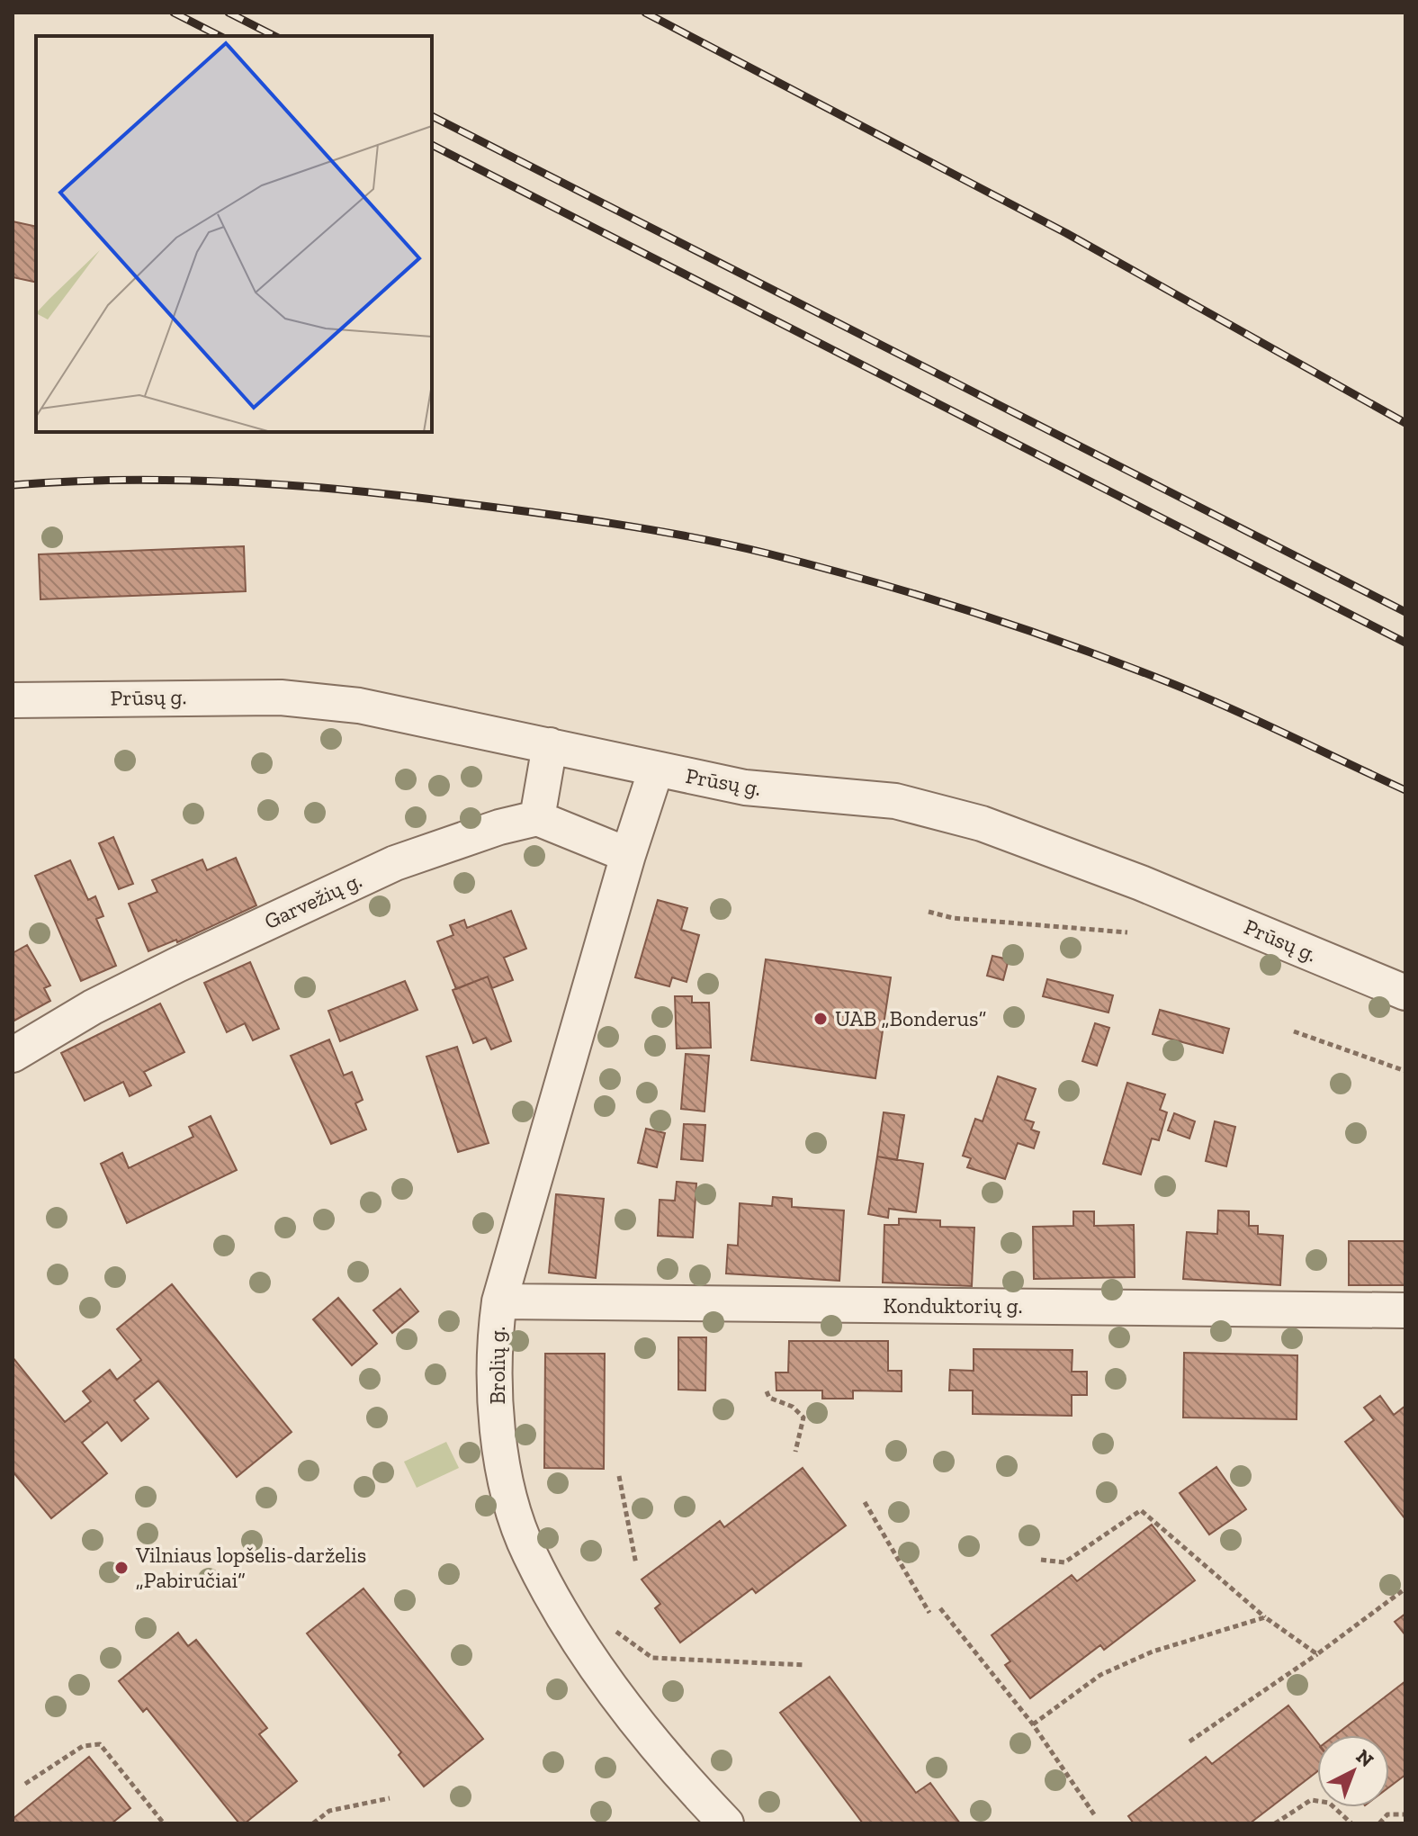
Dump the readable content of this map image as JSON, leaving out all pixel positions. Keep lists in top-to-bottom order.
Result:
{
  "streets": {
    "street": [
      "Prūsų g.",
      "Garvežių g.",
      "Konduktorių g.",
      "Brolių g."
    ]
  },
  "crossings": [
    ["Prūsų g.", "Brolių g."],
    ["Konduktorių g.", "Brolių g."]
  ],
  "places": ["UAB „Bonderus“", "Vilniaus lopšelis-darželis „Pabiručiai“"],
  "north": "top right"
}
